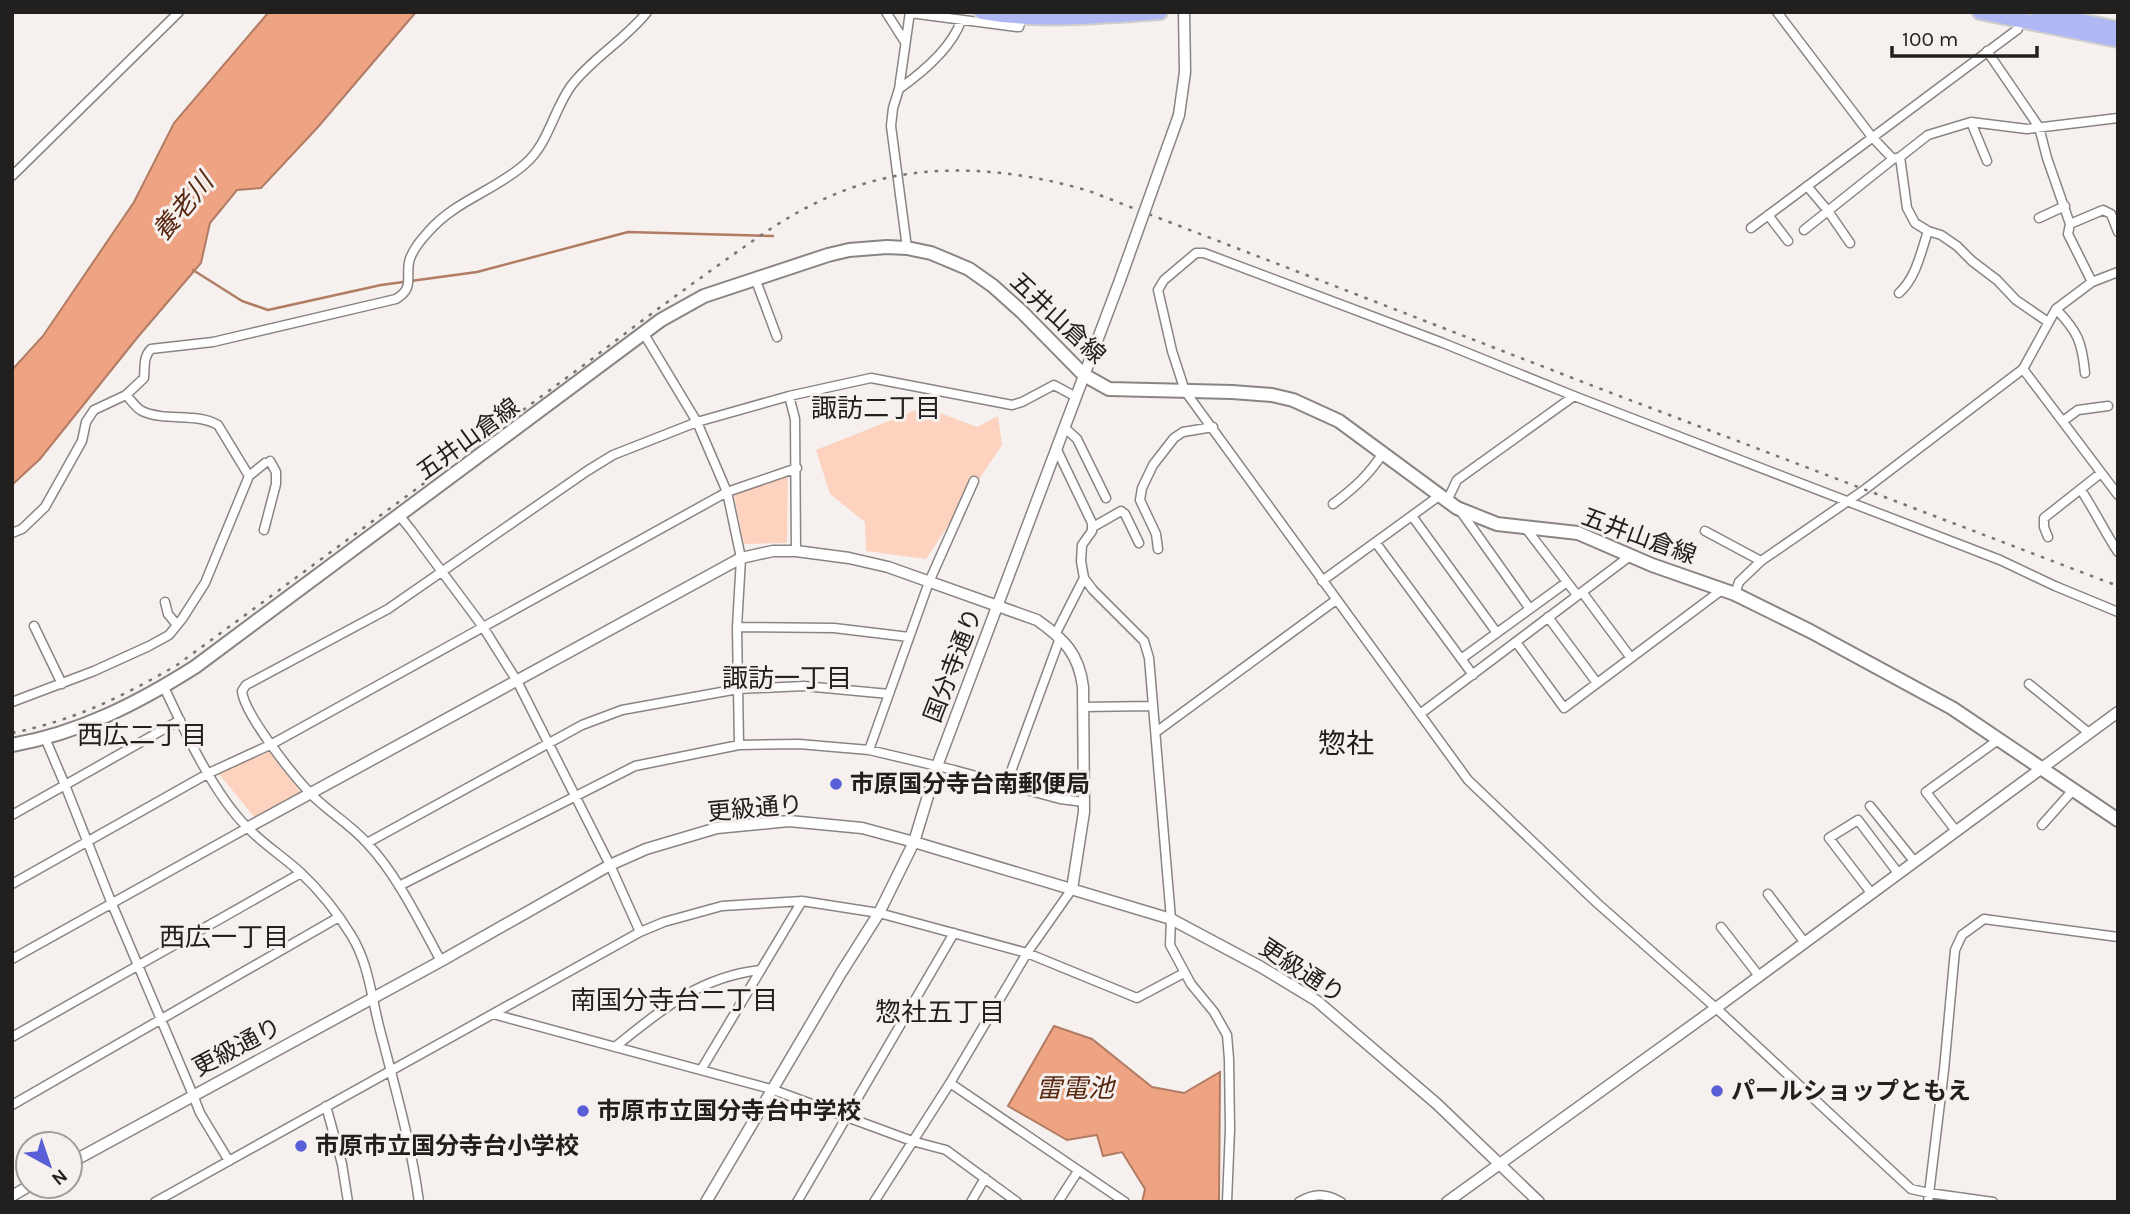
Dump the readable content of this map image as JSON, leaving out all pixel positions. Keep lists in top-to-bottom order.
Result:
{
  "streets": {
    "main road": ["五井山倉線"],
    "street": ["国分寺通り", "更級通り"]
  },
  "crossings": [
    ["五井山倉線", "国分寺通り"],
    ["国分寺通り", "更級通り"]
  ],
  "districts": [
    "諏訪二丁目",
    "諏訪一丁目",
    "西広二丁目",
    "惣社",
    "西広一丁目",
    "南国分寺台二丁目",
    "惣社五丁目"
  ],
  "water": ["養老川", "雷電池"],
  "places": [
    "市原国分寺台南郵便局",
    "パールショップともえ",
    "市原市立国分寺台中学校",
    "市原市立国分寺台小学校"
  ],
  "scale_bar": "100 m",
  "north": "bottom right"
}
